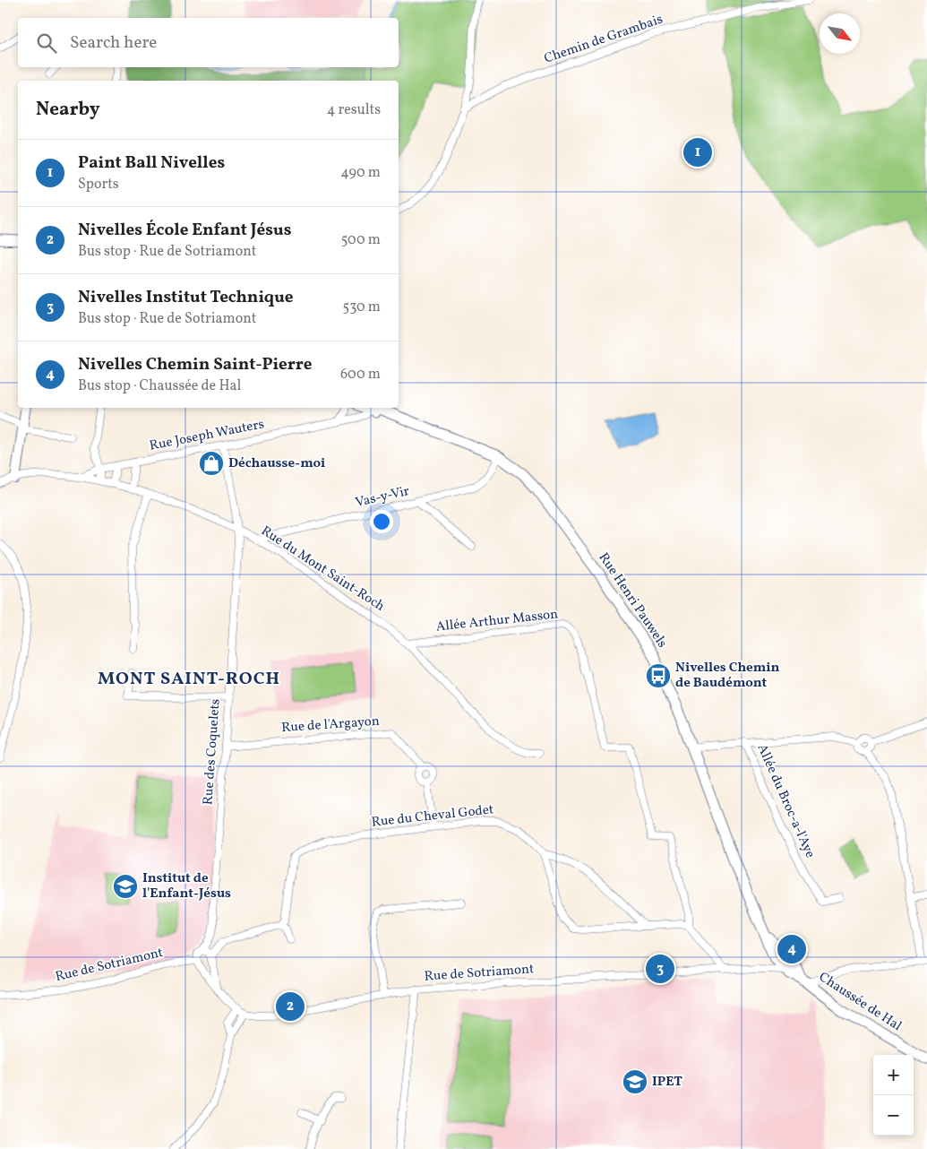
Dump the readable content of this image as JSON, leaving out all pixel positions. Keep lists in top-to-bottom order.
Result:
{
  "streets": {
    "main road": ["Rue Henri Pauwels", "Chaussée de Hal"],
    "street": [
      "Chemin de Grambais",
      "Rue Joseph Wauters",
      "Vas-y-Vir",
      "Rue du Mont Saint-Roch",
      "Allée Arthur Masson",
      "Rue de l'Argayon",
      "Rue des Coquelets",
      "Allée du Broc-a-l'Aye",
      "Rue du Cheval Godet",
      "Rue de Sotriamont"
    ]
  },
  "crossings": [
    ["Rue Joseph Wauters", "Rue du Mont Saint-Roch"],
    ["Rue Joseph Wauters", "Rue des Coquelets"],
    ["Vas-y-Vir", "Rue du Mont Saint-Roch"],
    ["Vas-y-Vir", "Rue Henri Pauwels"],
    ["Rue du Mont Saint-Roch", "Allée Arthur Masson"],
    ["Rue du Mont Saint-Roch", "Rue des Coquelets"],
    ["Rue Henri Pauwels", "Chaussée de Hal"],
    ["Allée Arthur Masson", "Rue du Cheval Godet"],
    ["Rue de l'Argayon", "Rue des Coquelets"],
    ["Rue des Coquelets", "Rue de Sotriamont"],
    ["Rue de Sotriamont", "Chaussée de Hal"]
  ],
  "districts": ["MONT SAINT-ROCH"],
  "places": {
    "shop": ["Déchausse-moi"],
    "bus stop": ["Nivelles Chemin de Baudémont"],
    "school or university": ["Institut de l'Enfant-Jésus", "IPET"]
  },
  "north": "bottom right",
  "page": {
    "search": "Search here",
    "heading": ["Nearby", "4 results"],
    "pins": [
      "1",
      "4",
      "3",
      "2"
    ],
    "list": [
      {
        "mark": "1",
        "name": "Paint Ball Nivelles",
        "note": "Sports",
        "value": "490 m"
      },
      {
        "mark": "2",
        "name": "Nivelles École Enfant Jésus",
        "note": "Bus stop · Rue de Sotriamont",
        "value": "500 m"
      },
      {
        "mark": "3",
        "name": "Nivelles Institut Technique",
        "note": "Bus stop · Rue de Sotriamont",
        "value": "530 m"
      },
      {
        "mark": "4",
        "name": "Nivelles Chemin Saint-Pierre",
        "note": "Bus stop · Chaussée de Hal",
        "value": "600 m"
      }
    ],
    "map_buttons": ["+", "−"]
  }
}
